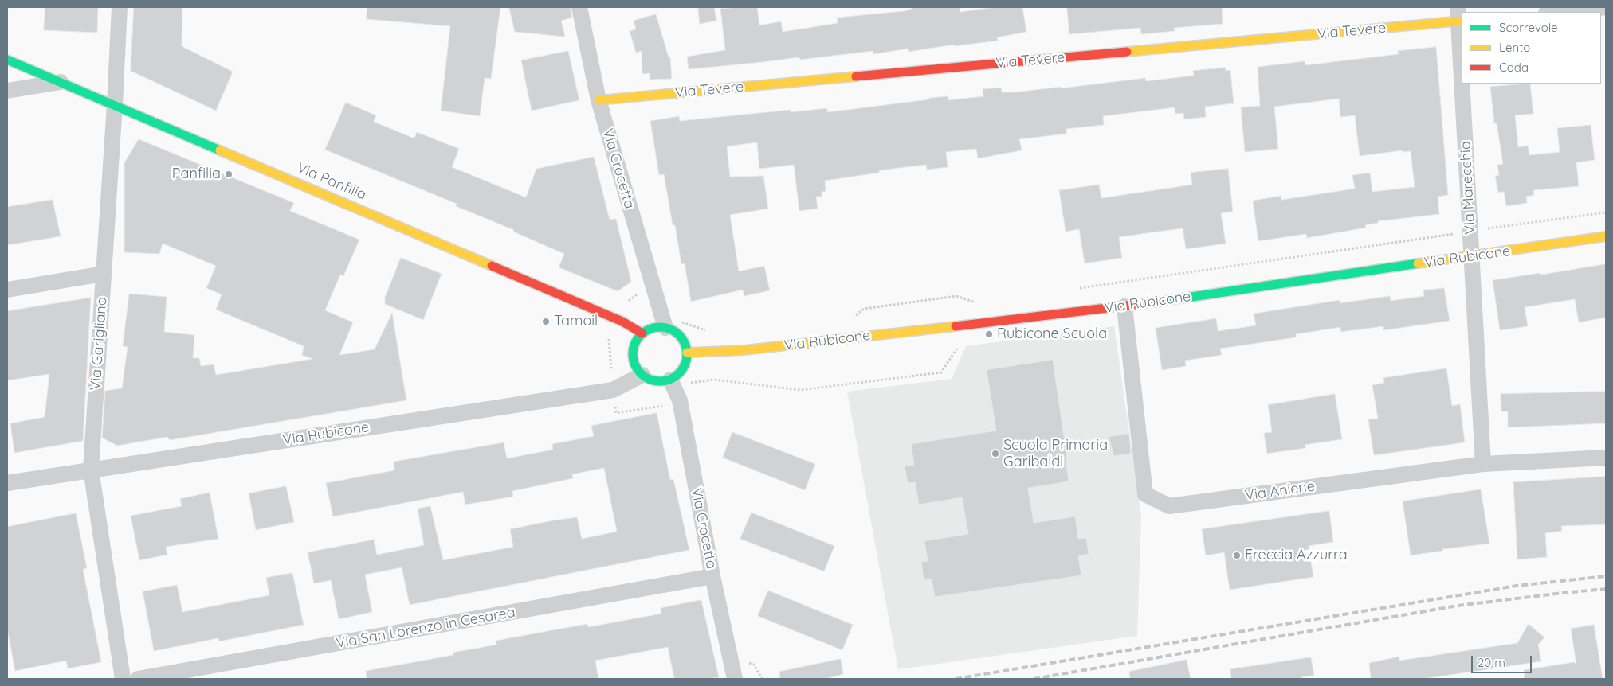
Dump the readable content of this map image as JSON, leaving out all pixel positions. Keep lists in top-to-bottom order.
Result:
{
  "streets": {
    "street": [
      "Via Tevere",
      "Via Crocetta",
      "Via Panfilia",
      "Via Marecchia",
      "Via Rubicone",
      "Via Garigliano",
      "Via Aniene",
      "Via San Lorenzo in Cesarea"
    ]
  },
  "crossings": [
    ["Via Tevere", "Via Crocetta"],
    ["Via Tevere", "Via Marecchia"],
    ["Via Crocetta", "Via Panfilia"],
    ["Via Crocetta", "Via Rubicone"],
    ["Via Crocetta", "Via San Lorenzo in Cesarea"],
    ["Via Panfilia", "Via Rubicone"],
    ["Via Panfilia", "Via Garigliano"],
    ["Via Marecchia", "Via Rubicone"],
    ["Via Marecchia", "Via Aniene"],
    ["Via Rubicone", "Via Garigliano"],
    ["Via Rubicone", "Via Aniene"]
  ],
  "places": [
    "Panfilia",
    "Tamoil",
    "Rubicone Scuola",
    "Scuola Primaria Garibaldi",
    "Freccia Azzurra"
  ],
  "legend": ["Scorrevole", "Lento", "Coda"],
  "scale_bar": "20 m"
}
